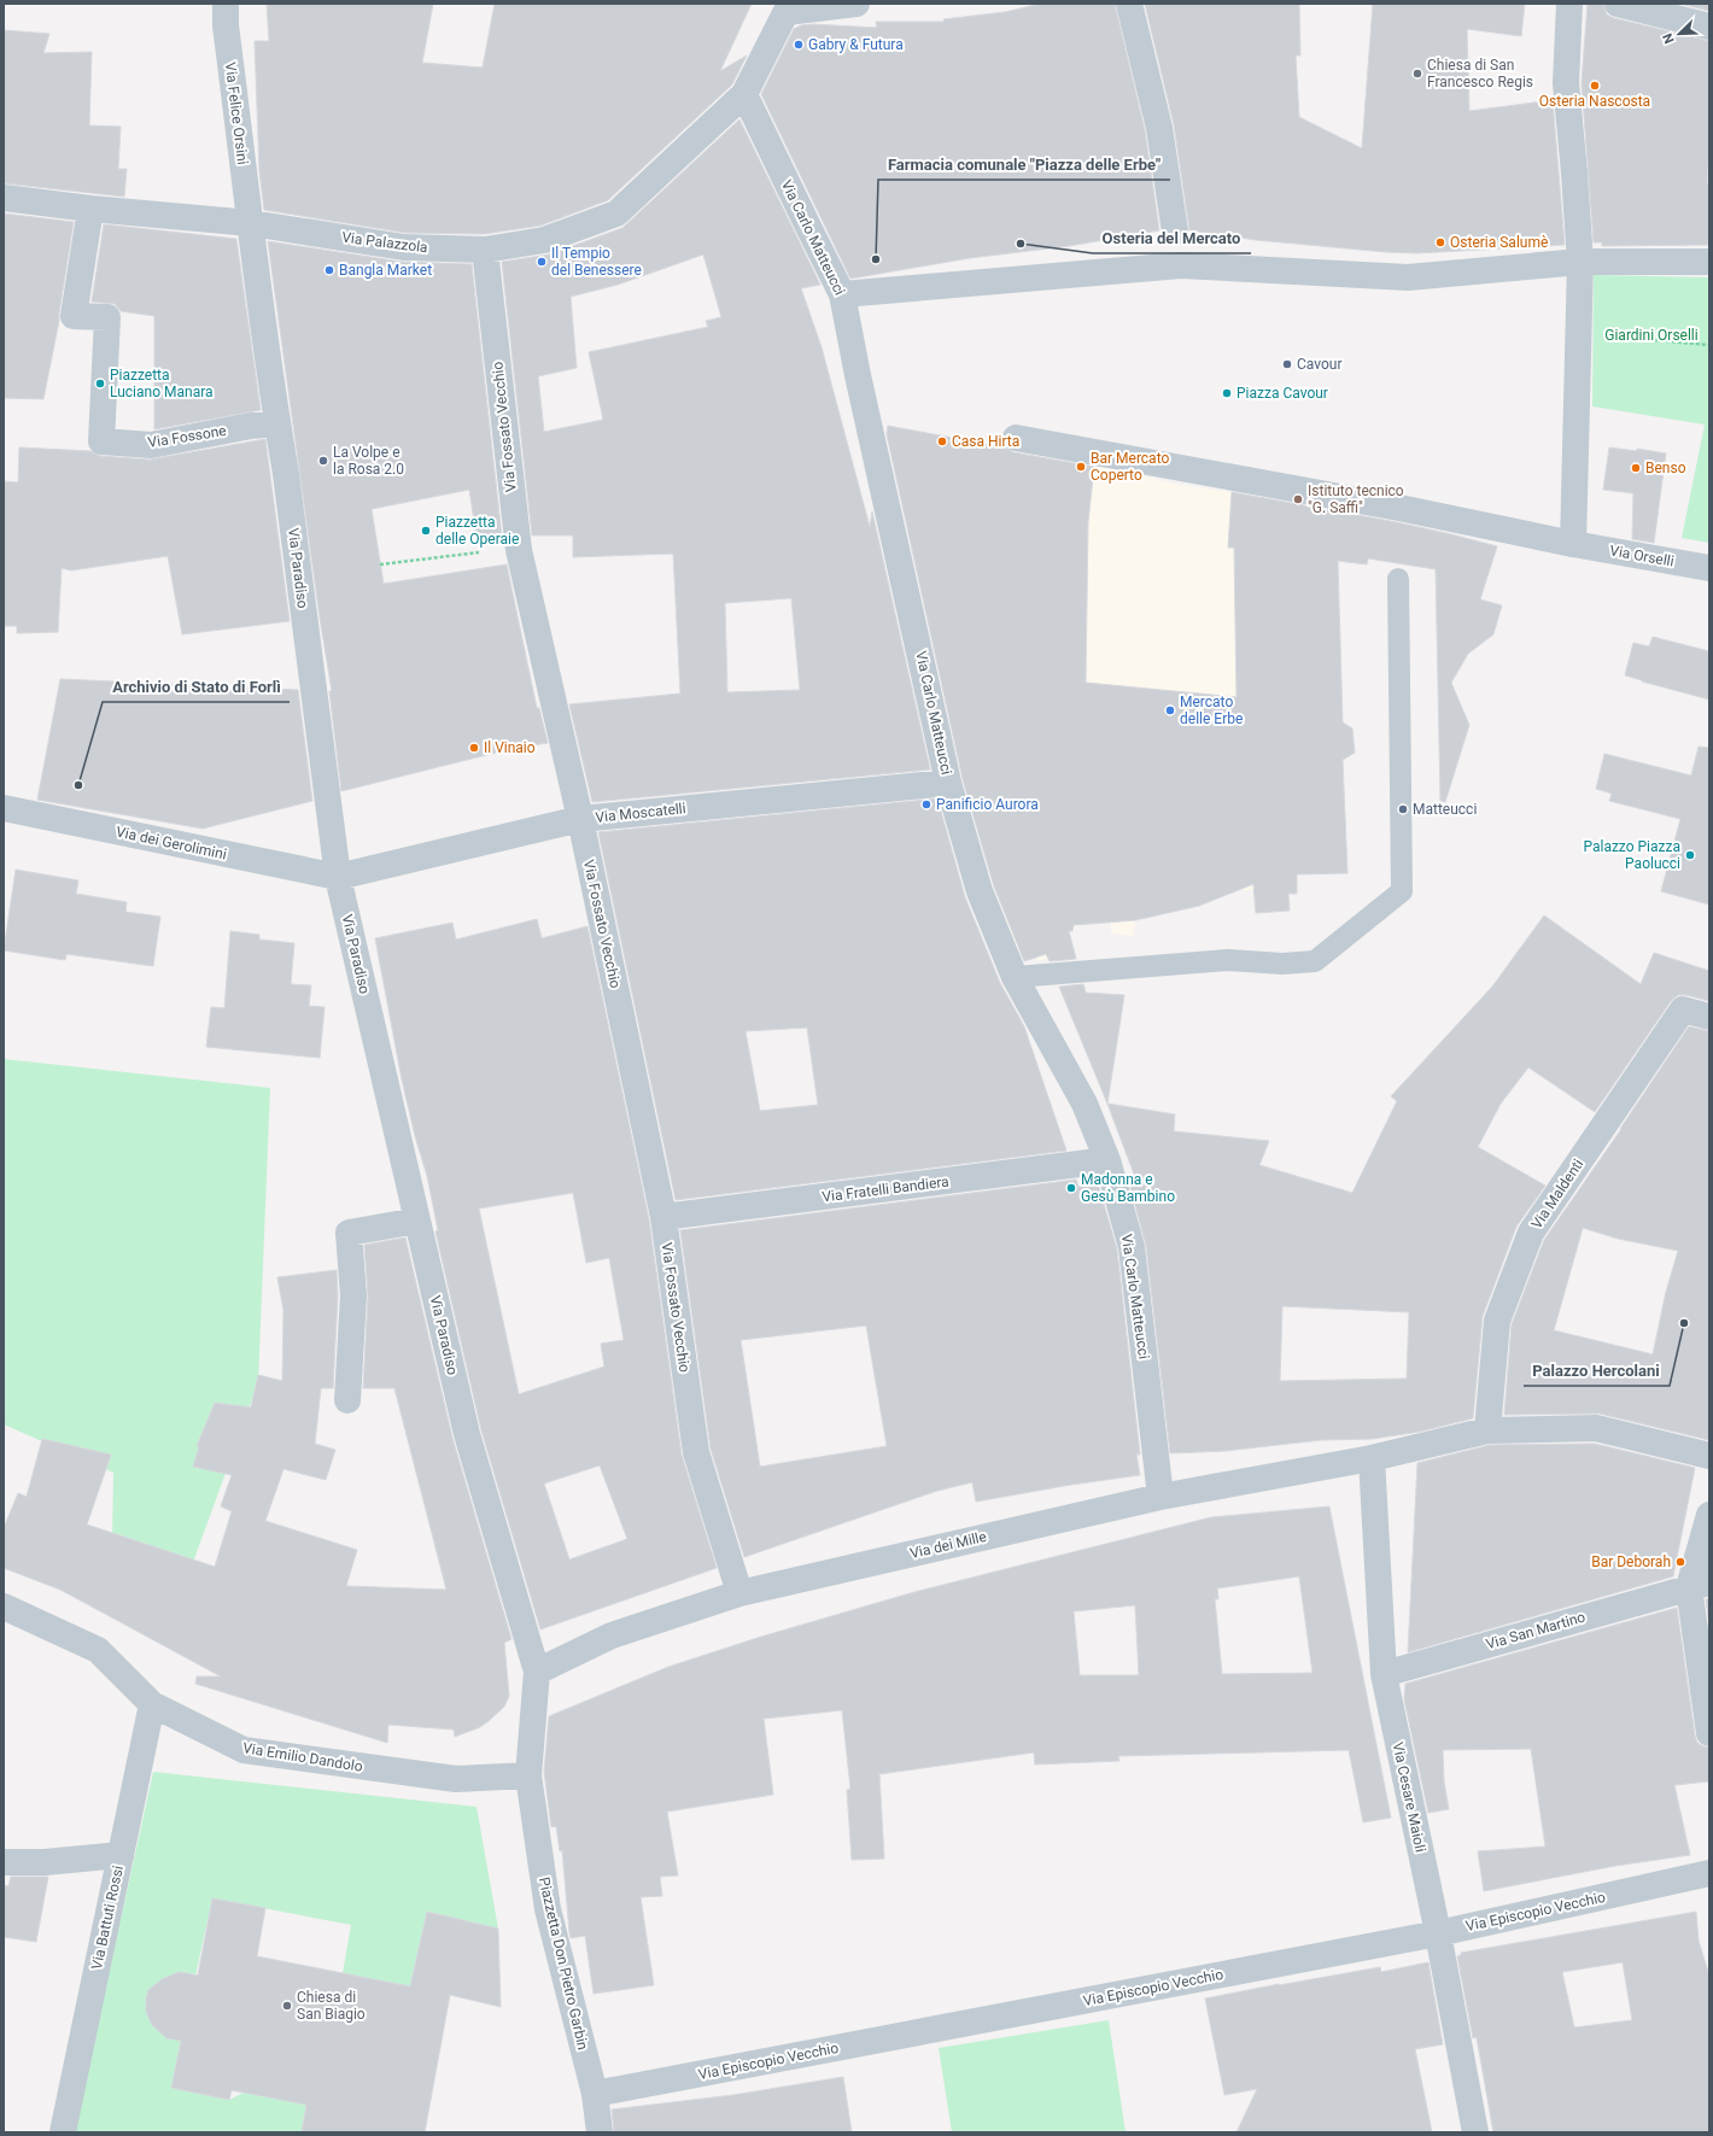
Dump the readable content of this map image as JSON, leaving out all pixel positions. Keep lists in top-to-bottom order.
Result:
{
  "streets": {
    "street": [
      "Via Felice Orsini",
      "Via Carlo Matteucci",
      "Via Palazzola",
      "Via Fossato Vecchio",
      "Via Fossone",
      "Via Orselli",
      "Via Paradiso",
      "Via Moscatelli",
      "Via dei Gerolimini",
      "Via Fratelli Bandiera",
      "Via Maldenti",
      "Via dei Mille",
      "Via San Martino",
      "Via Emilio Dandolo",
      "Via Cesare Maioli",
      "Via Episcopio Vecchio",
      "Via Battuti Rossi",
      "Piazzetta Don Pietro Garbin"
    ]
  },
  "crossings": [
    ["Via Felice Orsini", "Via Palazzola"],
    ["Via Felice Orsini", "Via Paradiso"],
    ["Via Carlo Matteucci", "Via Palazzola"],
    ["Via Carlo Matteucci", "Via Moscatelli"],
    ["Via Carlo Matteucci", "Via Fratelli Bandiera"],
    ["Via Carlo Matteucci", "Via dei Mille"],
    ["Via Palazzola", "Via Fossato Vecchio"],
    ["Via Palazzola", "Via Fossone"],
    ["Via Palazzola", "Via Paradiso"],
    ["Via Fossato Vecchio", "Via Moscatelli"],
    ["Via Fossato Vecchio", "Via Fratelli Bandiera"],
    ["Via Fossato Vecchio", "Via dei Mille"],
    ["Via Fossone", "Via Paradiso"],
    ["Via Paradiso", "Via Moscatelli"],
    ["Via Paradiso", "Via dei Gerolimini"],
    ["Via Paradiso", "Via dei Mille"],
    ["Via Paradiso", "Piazzetta Don Pietro Garbin"],
    ["Via Moscatelli", "Via dei Gerolimini"],
    ["Via Maldenti", "Via dei Mille"],
    ["Via dei Mille", "Via Cesare Maioli"],
    ["Via dei Mille", "Piazzetta Don Pietro Garbin"],
    ["Via San Martino", "Via Cesare Maioli"],
    ["Via Emilio Dandolo", "Via Battuti Rossi"],
    ["Via Emilio Dandolo", "Piazzetta Don Pietro Garbin"],
    ["Via Cesare Maioli", "Via Episcopio Vecchio"],
    ["Via Episcopio Vecchio", "Piazzetta Don Pietro Garbin"]
  ],
  "parks": ["Giardini Orselli"],
  "places": [
    "Gabry & Futura",
    "Chiesa di San Francesco Regis",
    "Osteria Nascosta",
    "Osteria Salumè",
    "Osteria del Mercato",
    "Farmacia comunale \"Piazza delle Erbe\"",
    "Il Tempio del Benessere",
    "Bangla Market",
    "Cavour",
    "Piazzetta Luciano Manara",
    "Piazza Cavour",
    "Casa Hirta",
    "La Volpe e la Rosa 2.0",
    "Bar Mercato Coperto",
    "Benso",
    "Istituto tecnico \"G. Saffi\"",
    "Piazzetta delle Operaie",
    "Mercato delle Erbe",
    "Il Vinaio",
    "Archivio di Stato di Forlì",
    "Panificio Aurora",
    "Matteucci",
    "Palazzo Piazza Paolucci",
    "Madonna e Gesù Bambino",
    "Palazzo Hercolani",
    "Bar Deborah",
    "Chiesa di San Biagio"
  ],
  "north": "bottom left"
}
